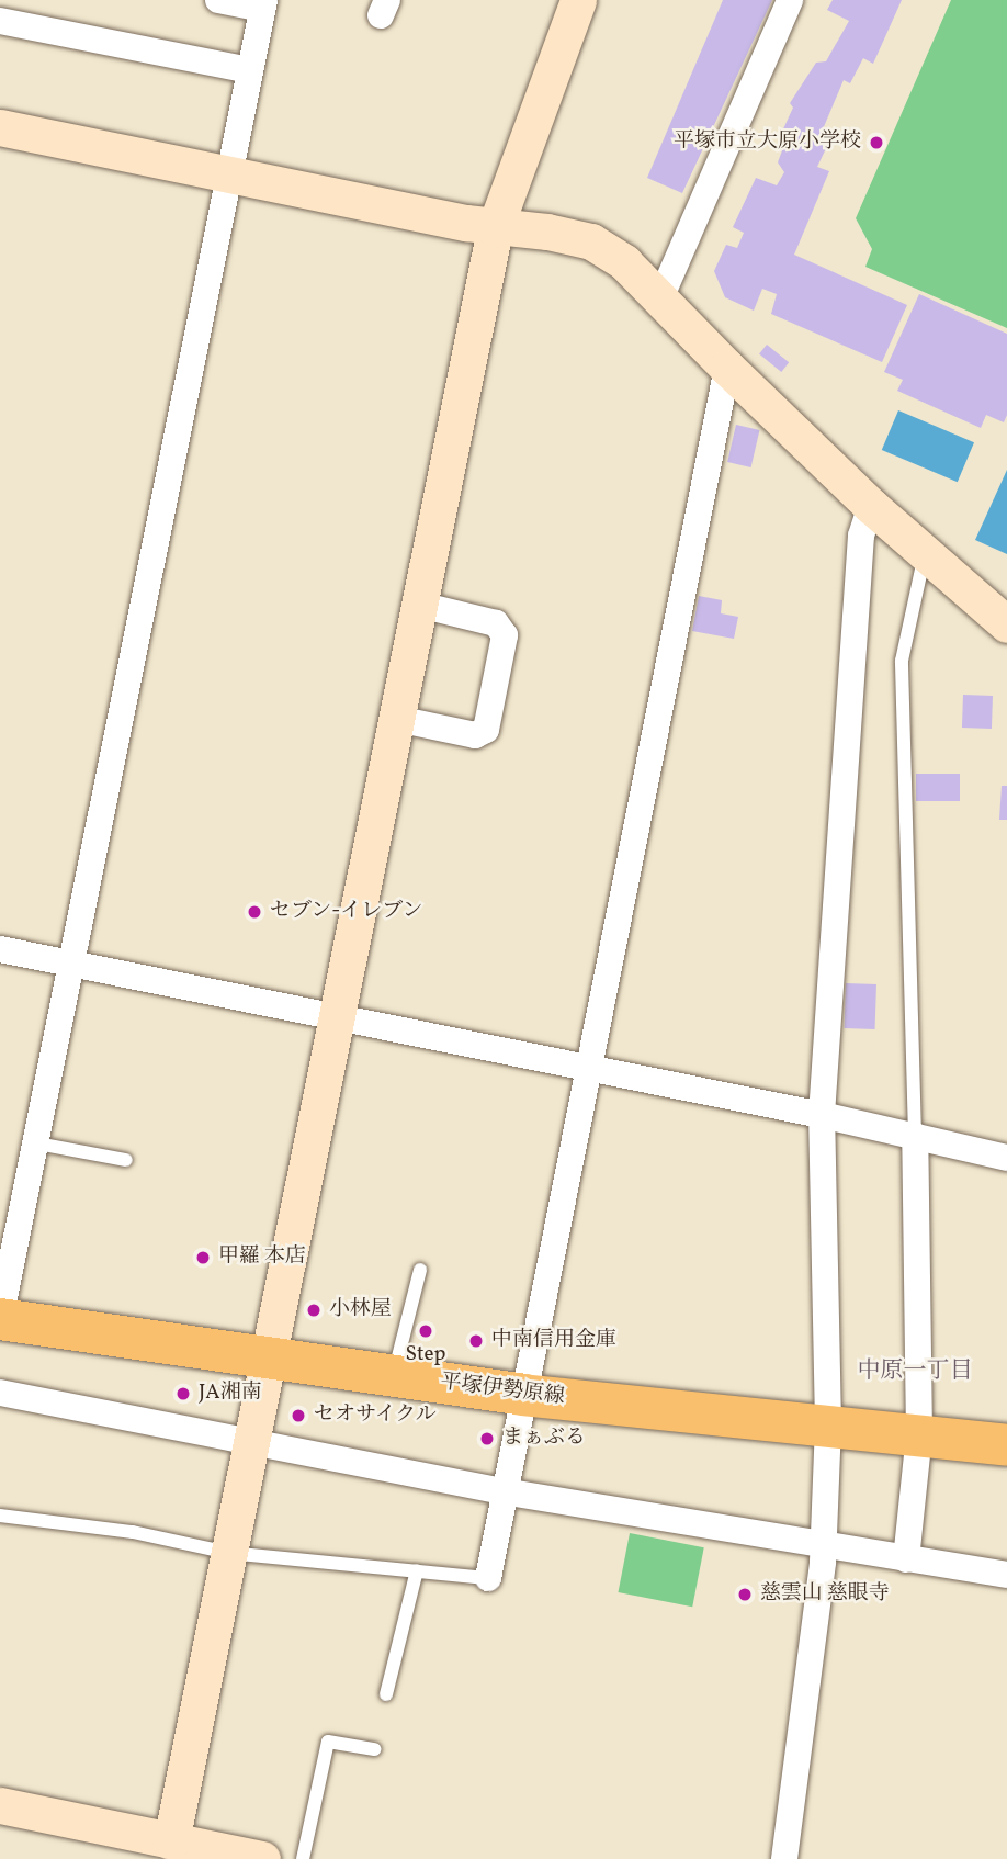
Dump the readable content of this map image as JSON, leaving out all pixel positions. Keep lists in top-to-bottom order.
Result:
{
  "streets": {
    "main road": ["平塚伊勢原線"]
  },
  "districts": ["中原一丁目"],
  "places": [
    "平塚市立大原小学校",
    "セブン-イレブン",
    "甲羅 本店",
    "小林屋",
    "Step",
    "中南信用金庫",
    "JA湘南",
    "セオサイクル",
    "まぁぶる",
    "慈雲山 慈眼寺"
  ]
}
